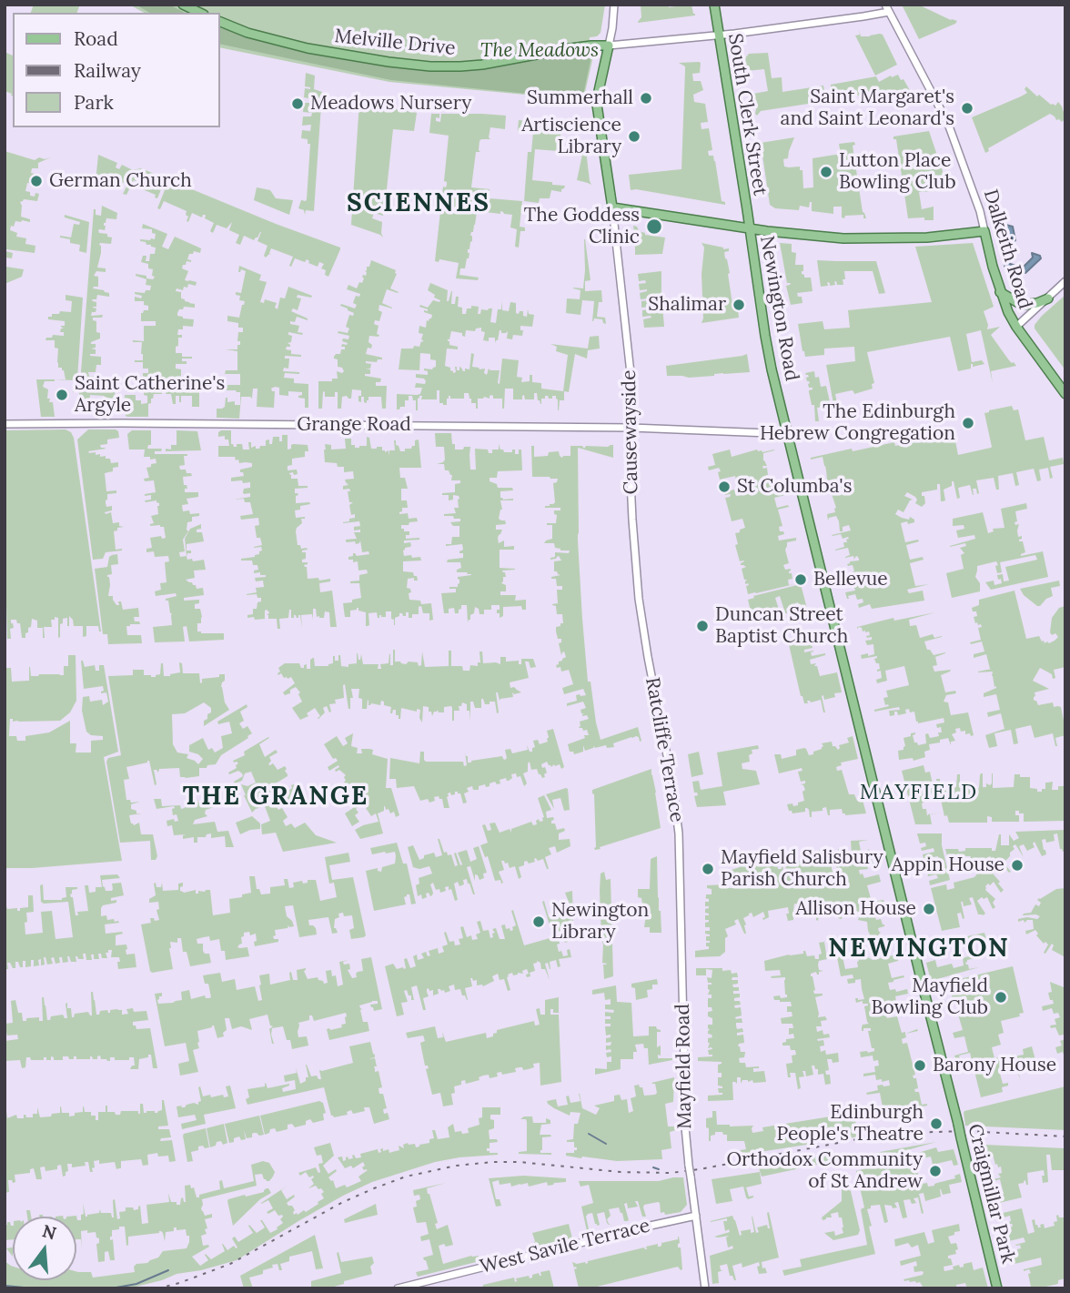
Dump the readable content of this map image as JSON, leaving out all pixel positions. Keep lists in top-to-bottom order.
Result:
{
  "streets": {
    "main road": [
      "Melville Drive",
      "South Clerk Street",
      "Dalkeith Road",
      "Newington Road",
      "Craigmillar Park"
    ],
    "street": [
      "Grange Road",
      "Causewayside",
      "Ratcliffe Terrace",
      "Mayfield Road",
      "West Savile Terrace"
    ]
  },
  "crossings": [
    ["South Clerk Street", "Newington Road"],
    ["Newington Road", "Grange Road"],
    ["Newington Road", "Craigmillar Park"],
    ["Grange Road", "Causewayside"],
    ["Causewayside", "Ratcliffe Terrace"],
    ["Ratcliffe Terrace", "Mayfield Road"],
    ["Mayfield Road", "West Savile Terrace"]
  ],
  "districts": [
    "SCIENNES",
    "MAYFIELD",
    "THE GRANGE",
    "NEWINGTON"
  ],
  "parks": ["The Meadows"],
  "places": [
    "Summerhall",
    "Meadows Nursery",
    "Saint Margaret's and Saint Leonard's",
    "Artiscience Library",
    "Lutton Place Bowling Club",
    "German Church",
    "The Goddess Clinic",
    "Shalimar",
    "Saint Catherine's Argyle",
    "The Edinburgh Hebrew Congregation",
    "St Columba's",
    "Bellevue",
    "Duncan Street Baptist Church",
    "Appin House",
    "Mayfield Salisbury Parish Church",
    "Allison House",
    "Newington Library",
    "Mayfield Bowling Club",
    "Barony House",
    "Edinburgh People's Theatre",
    "Orthodox Community of St Andrew"
  ],
  "legend": ["Road", "Railway", "Park"],
  "north": "top"
}
